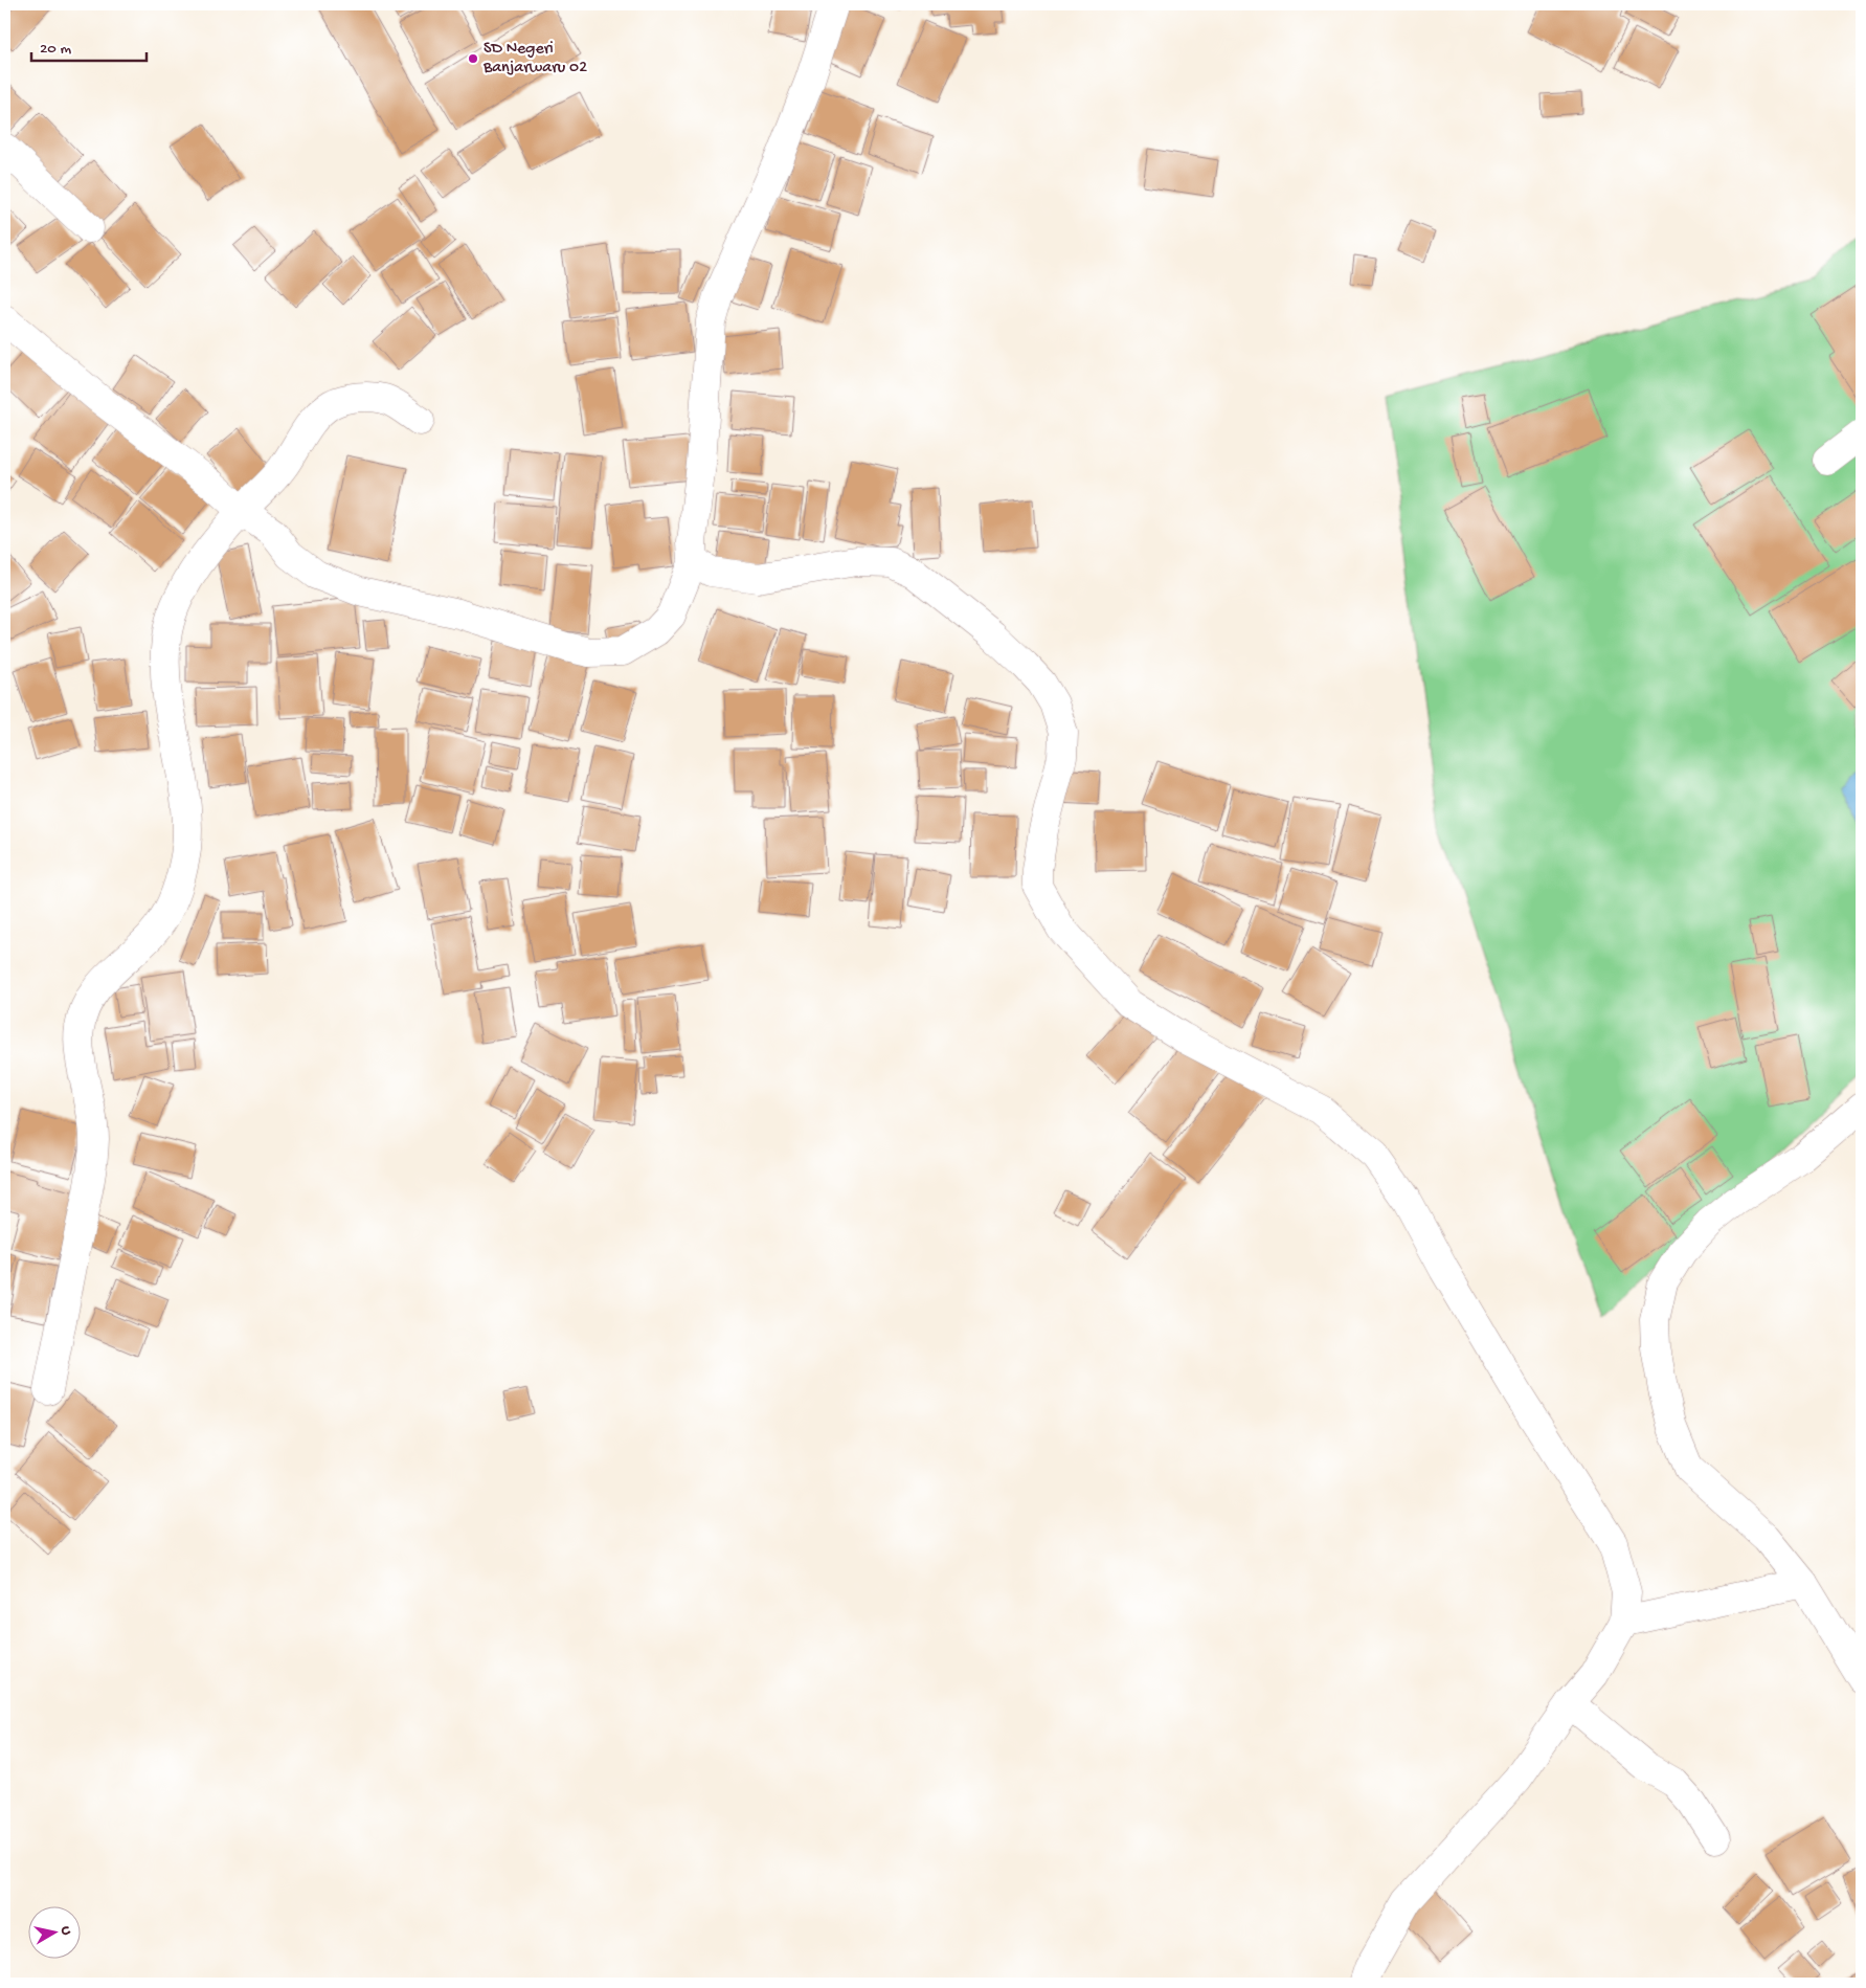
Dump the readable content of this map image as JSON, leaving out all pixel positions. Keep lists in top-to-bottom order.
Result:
{
  "places": ["SD Negeri Banjarwaru 02"],
  "scale_bar": "20 m",
  "north": "right"
}
